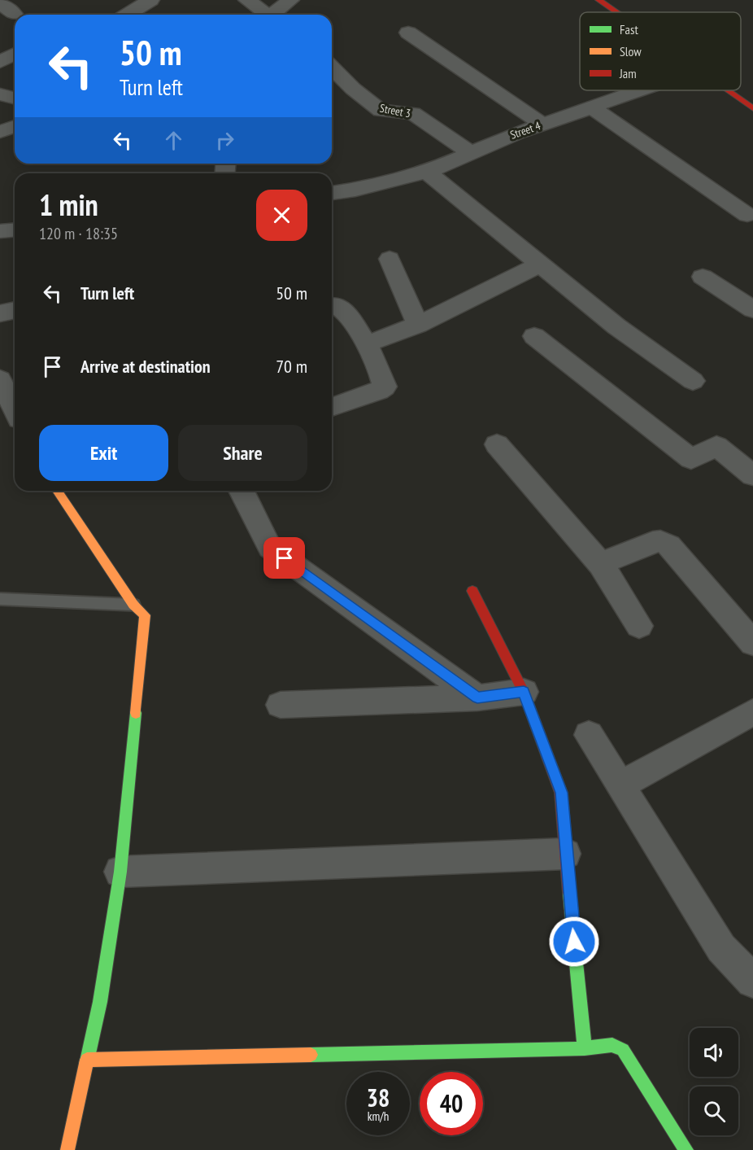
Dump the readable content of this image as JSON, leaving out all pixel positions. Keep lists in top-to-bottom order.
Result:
{
  "streets": {
    "street": ["Street 3", "Street 4"]
  },
  "crossings": [
    ["Street 3", "Street 4"]
  ],
  "legend": ["Fast", "Slow", "Jam"],
  "page": {
    "turn": ["50 m", "Turn left"],
    "heading": ["1 min", "120 m · 18:35"],
    "list": [
      {
        "name": "Turn left",
        "value": "50 m"
      },
      {
        "name": "Arrive at destination",
        "value": "70 m"
      }
    ],
    "buttons": ["Exit", "Share"],
    "speed": "38 km/h",
    "limit": "40"
  }
}
